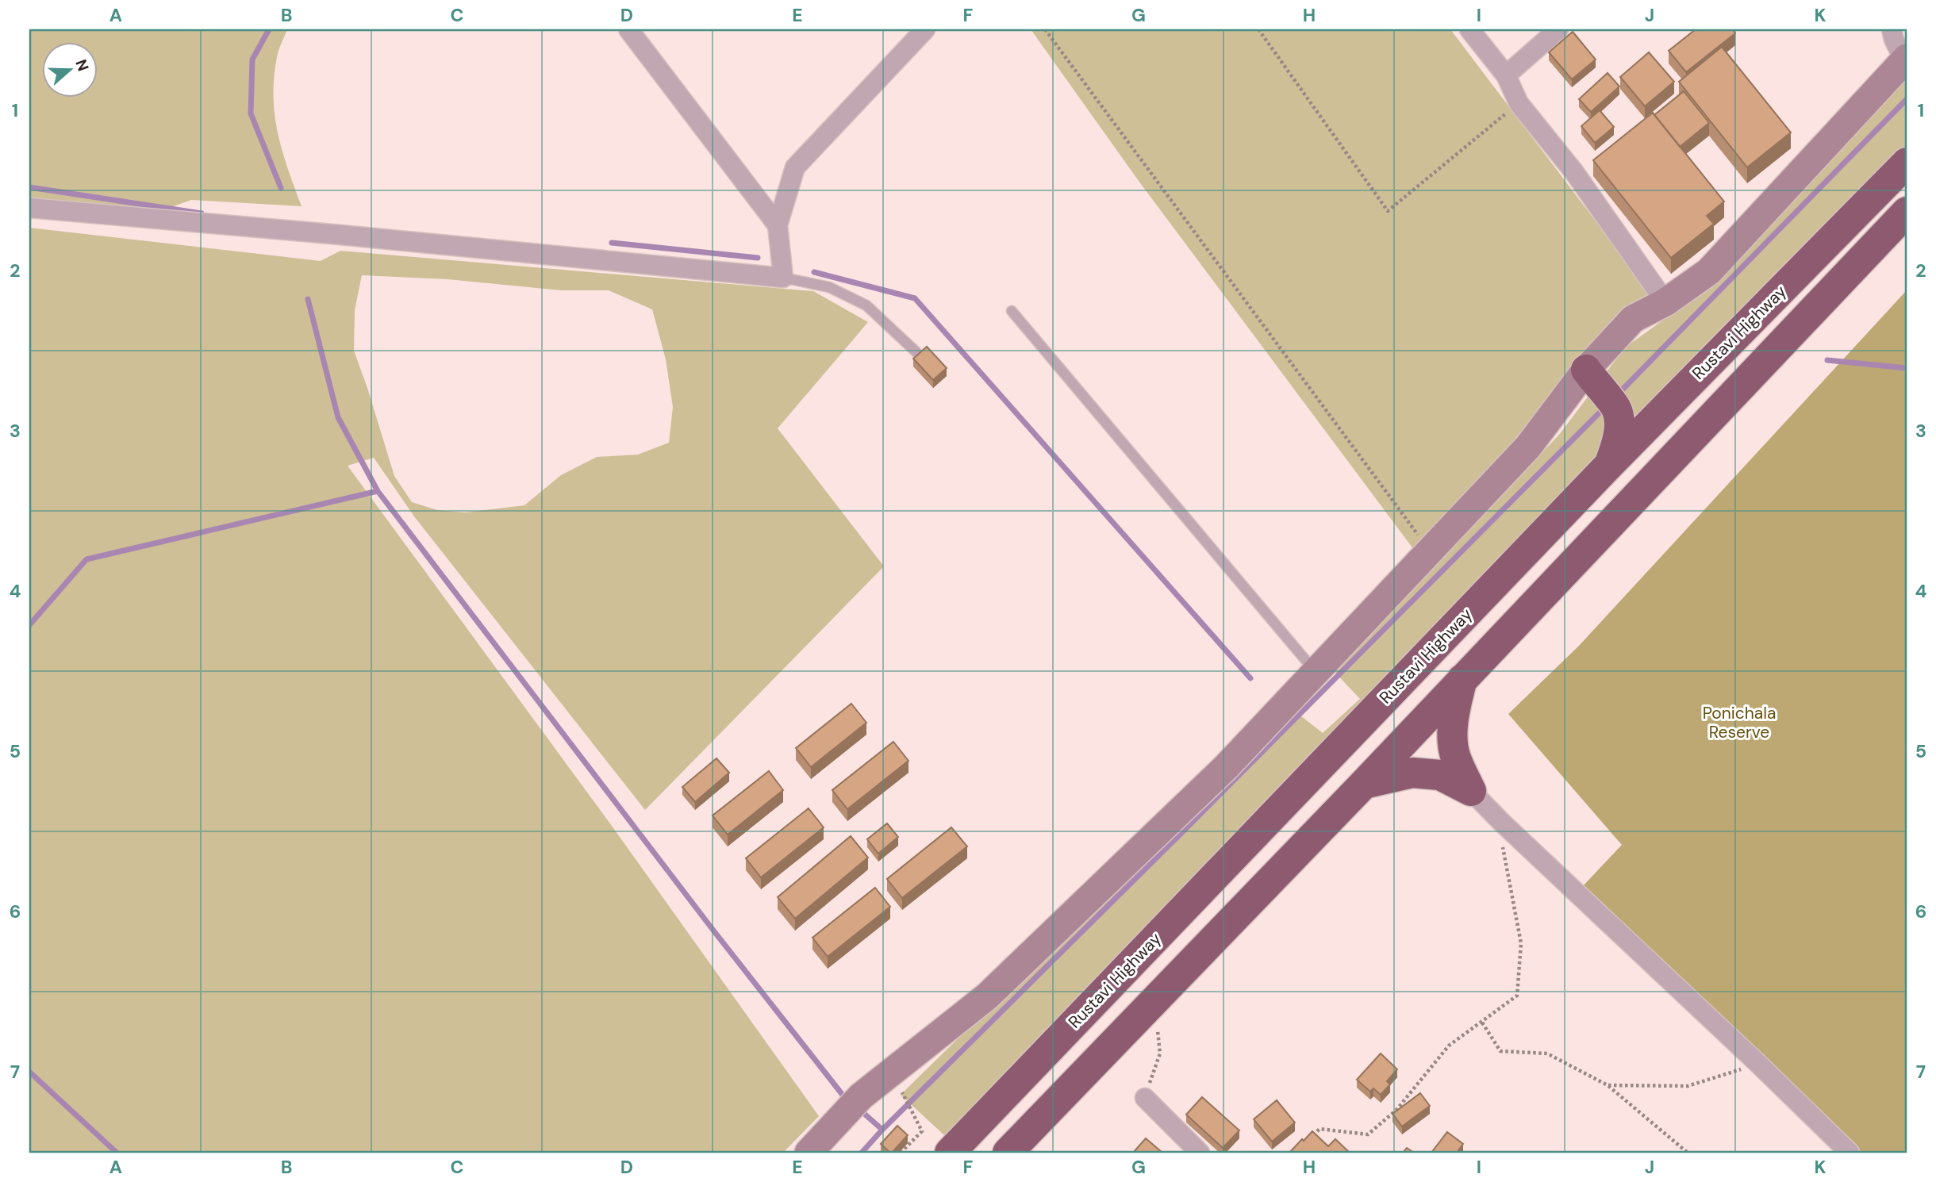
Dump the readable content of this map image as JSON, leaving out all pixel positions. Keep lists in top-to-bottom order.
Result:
{
  "streets": {
    "highway": ["Rustavi Highway"]
  },
  "parks": ["Ponichala Reserve"],
  "north": "right",
  "grid": {
    "columns": [
      "A",
      "B",
      "C",
      "D",
      "E",
      "F",
      "G",
      "H",
      "I",
      "J",
      "K"
    ],
    "rows": [
      "1",
      "2",
      "3",
      "4",
      "5",
      "6",
      "7"
    ]
  }
}
